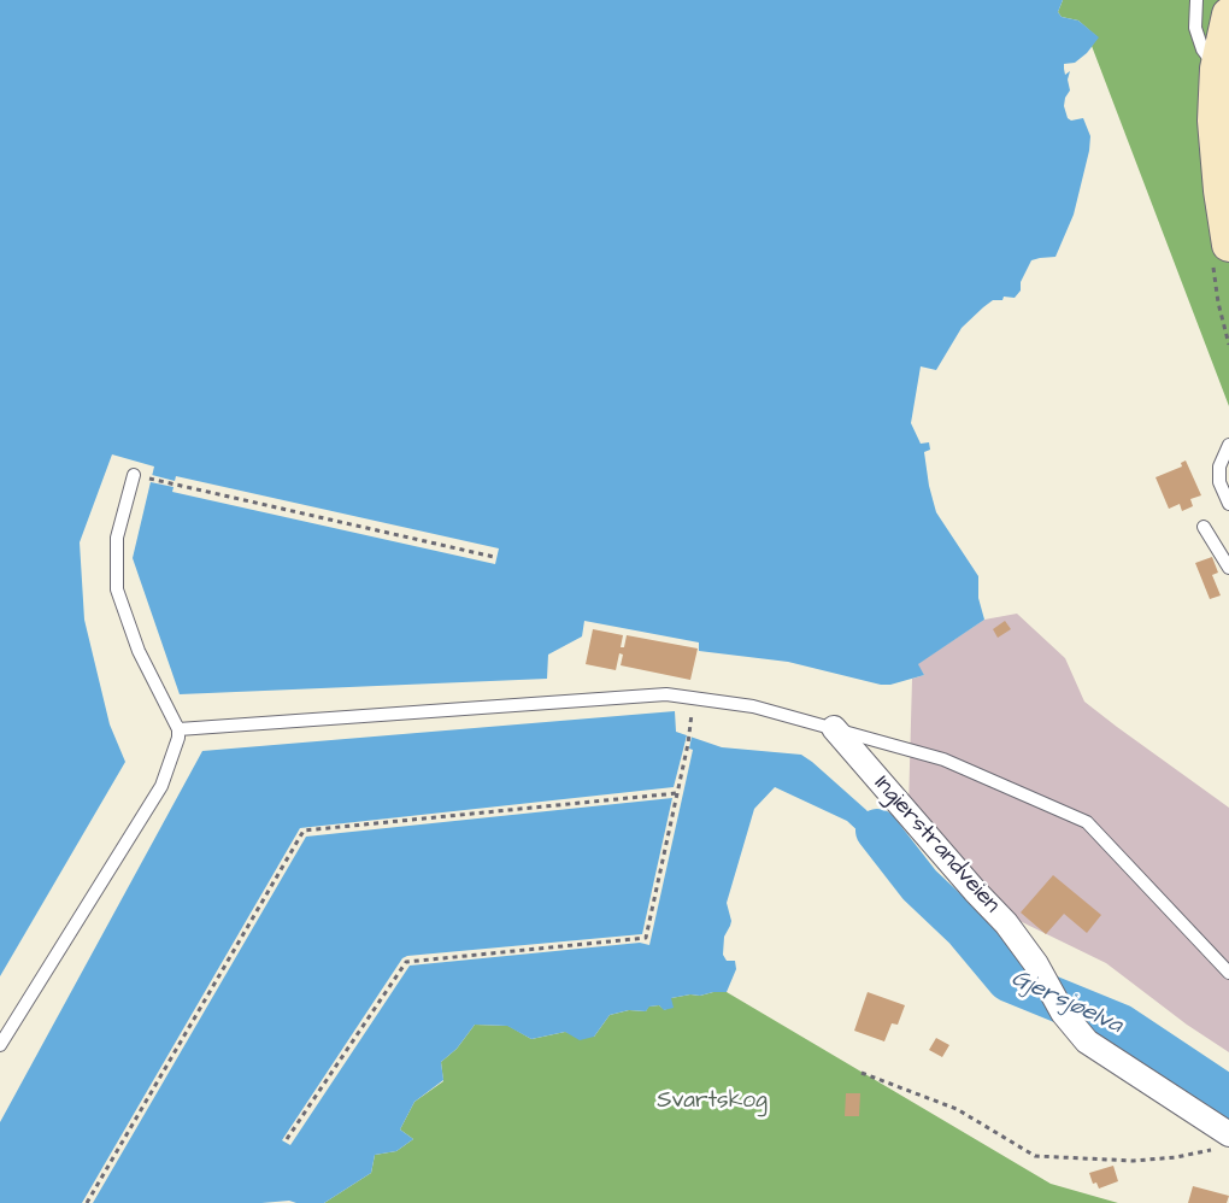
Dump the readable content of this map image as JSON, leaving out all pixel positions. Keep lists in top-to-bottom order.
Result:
{
  "streets": {
    "street": ["Ingierstrandveien"]
  },
  "water": ["Gjersjøelva"],
  "parks": ["Svartskog"]
}
